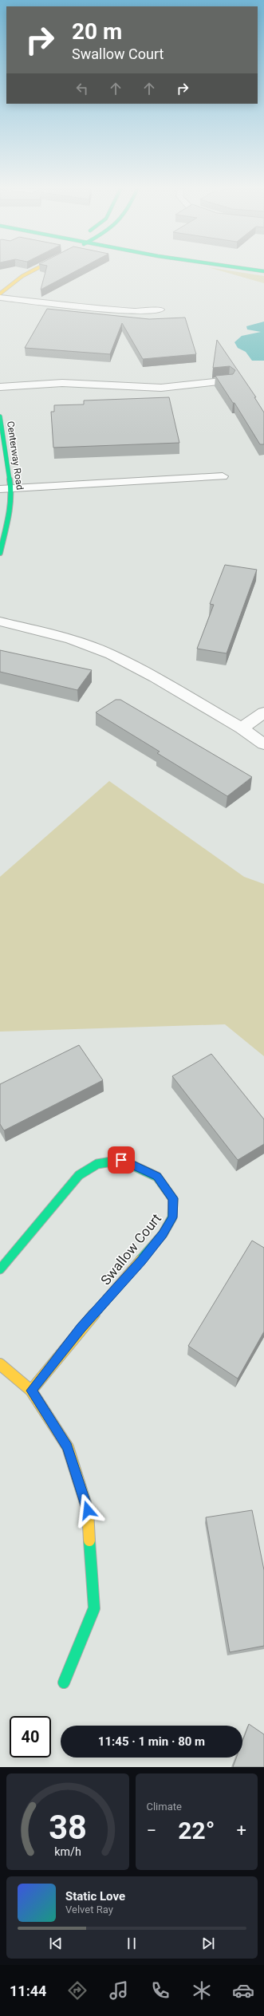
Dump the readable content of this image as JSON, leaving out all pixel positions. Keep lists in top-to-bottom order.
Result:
{
  "streets": {
    "street": ["Centerway Road", "Swallow Court"]
  },
  "page": {
    "turn": ["20 m", "Swallow Court"],
    "limit": "40",
    "trip": "11:45 · 1 min · 80 m",
    "tile": "Climate",
    "heat": ["−", "22°", "+"],
    "song": ["Static Love", "Velvet Ray"],
    "tabs": "11:44",
    "gauge": ["38", "km/h"]
  }
}
